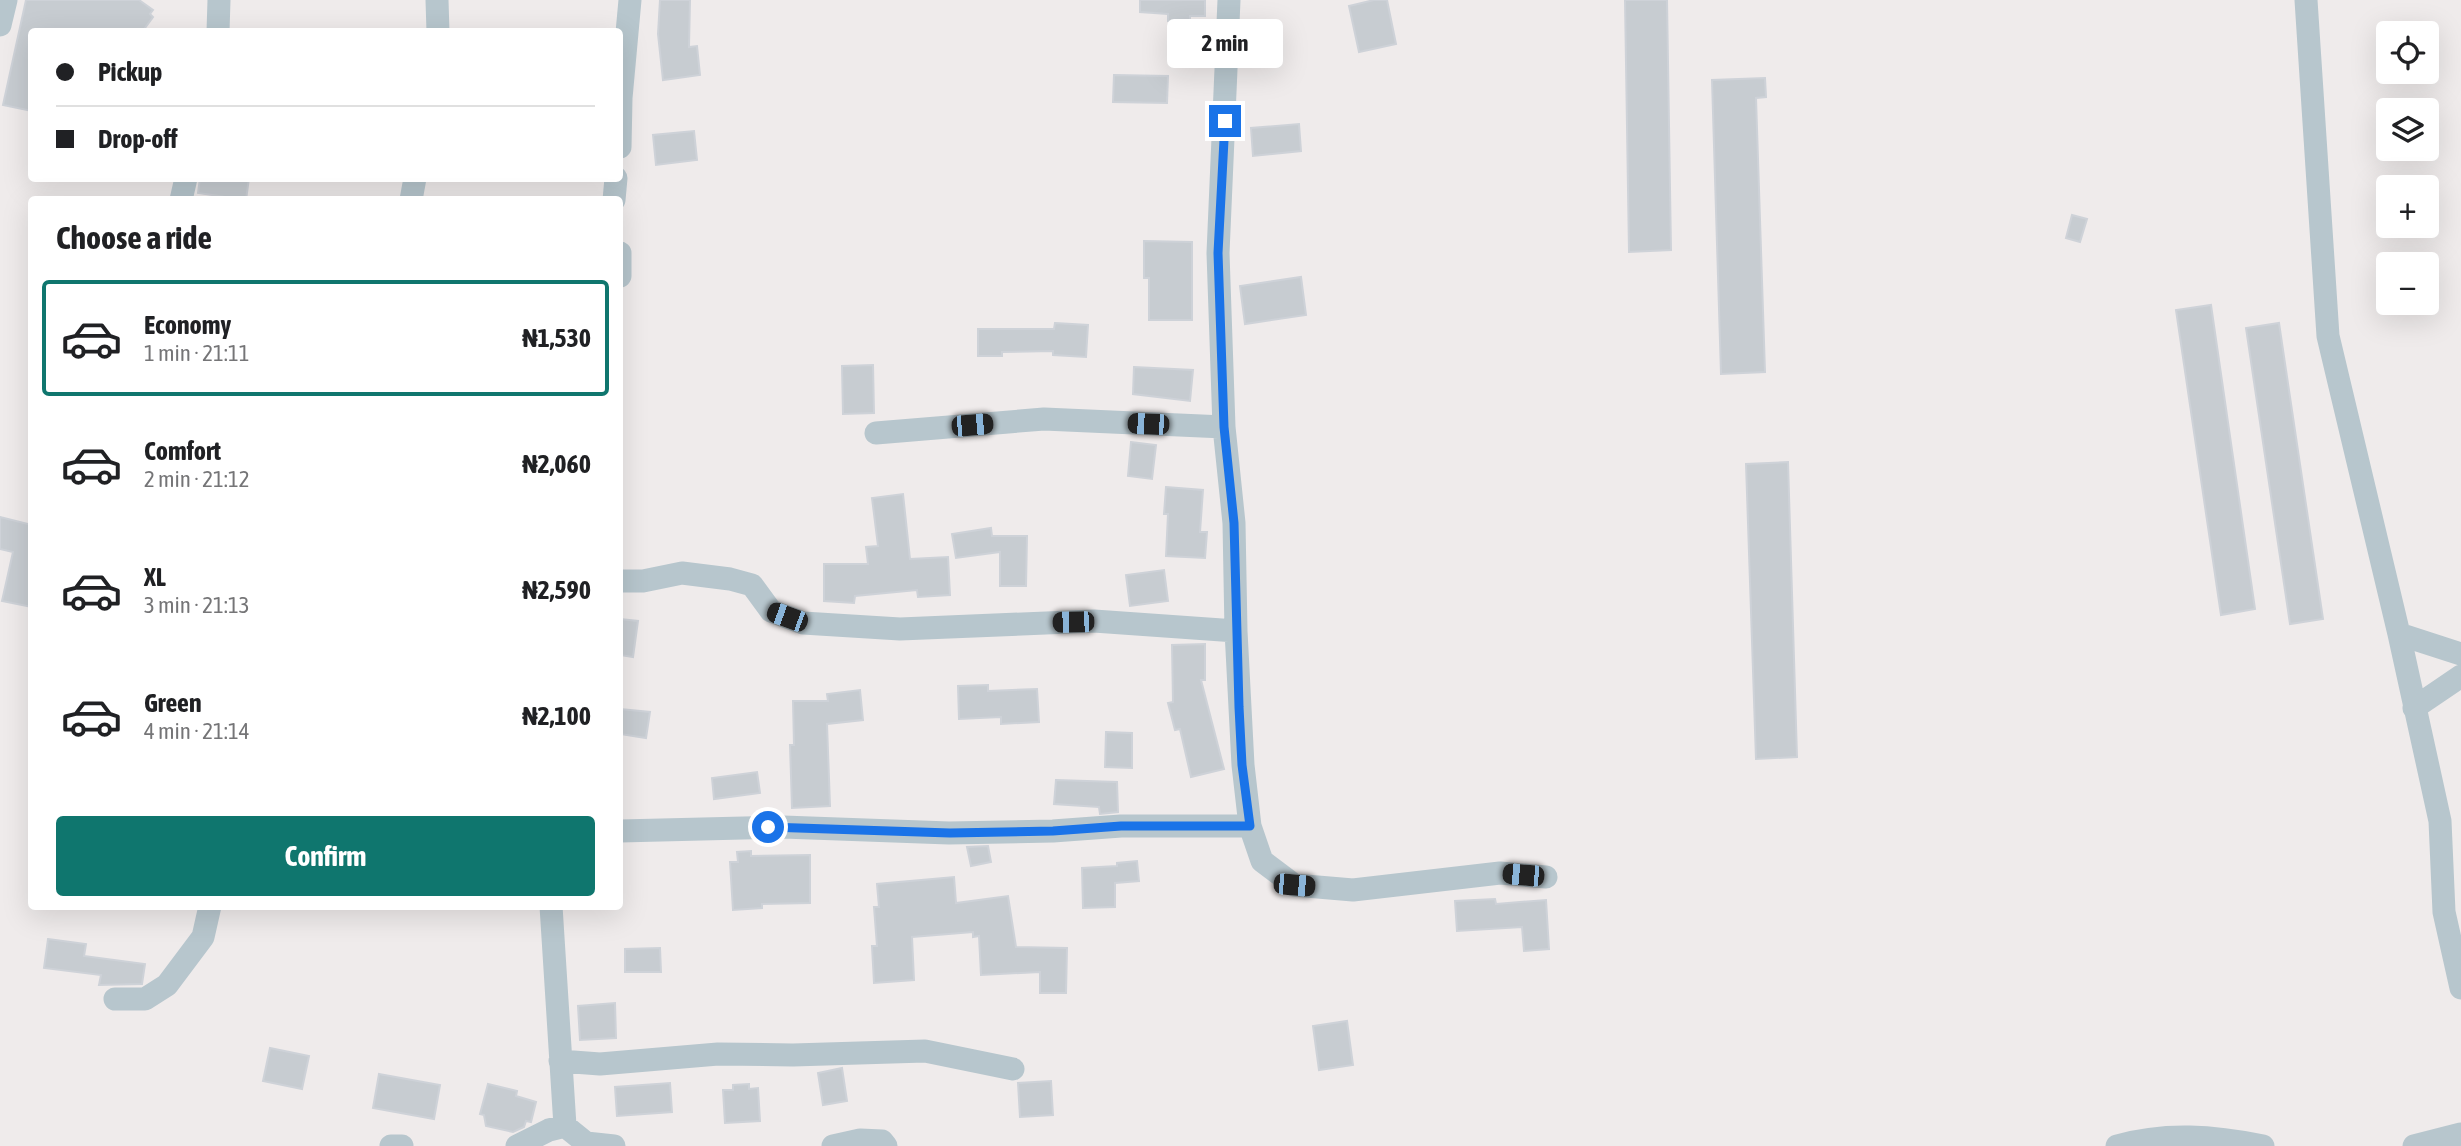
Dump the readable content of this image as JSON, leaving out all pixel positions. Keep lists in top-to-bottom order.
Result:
{
  "page": {
    "bubble": "2 min",
    "map_buttons": ["+", "−"],
    "banner": ["Pickup", "Drop-off"],
    "heading": "Choose a ride",
    "list": [
      {
        "name": "Economy",
        "note": "1 min · 21:11",
        "value": "₦1,530"
      },
      {
        "name": "Comfort",
        "note": "2 min · 21:12",
        "value": "₦2,060"
      },
      {
        "name": "XL",
        "note": "3 min · 21:13",
        "value": "₦2,590"
      },
      {
        "name": "Green",
        "note": "4 min · 21:14",
        "value": "₦2,100"
      }
    ],
    "buttons": "Confirm"
  }
}
